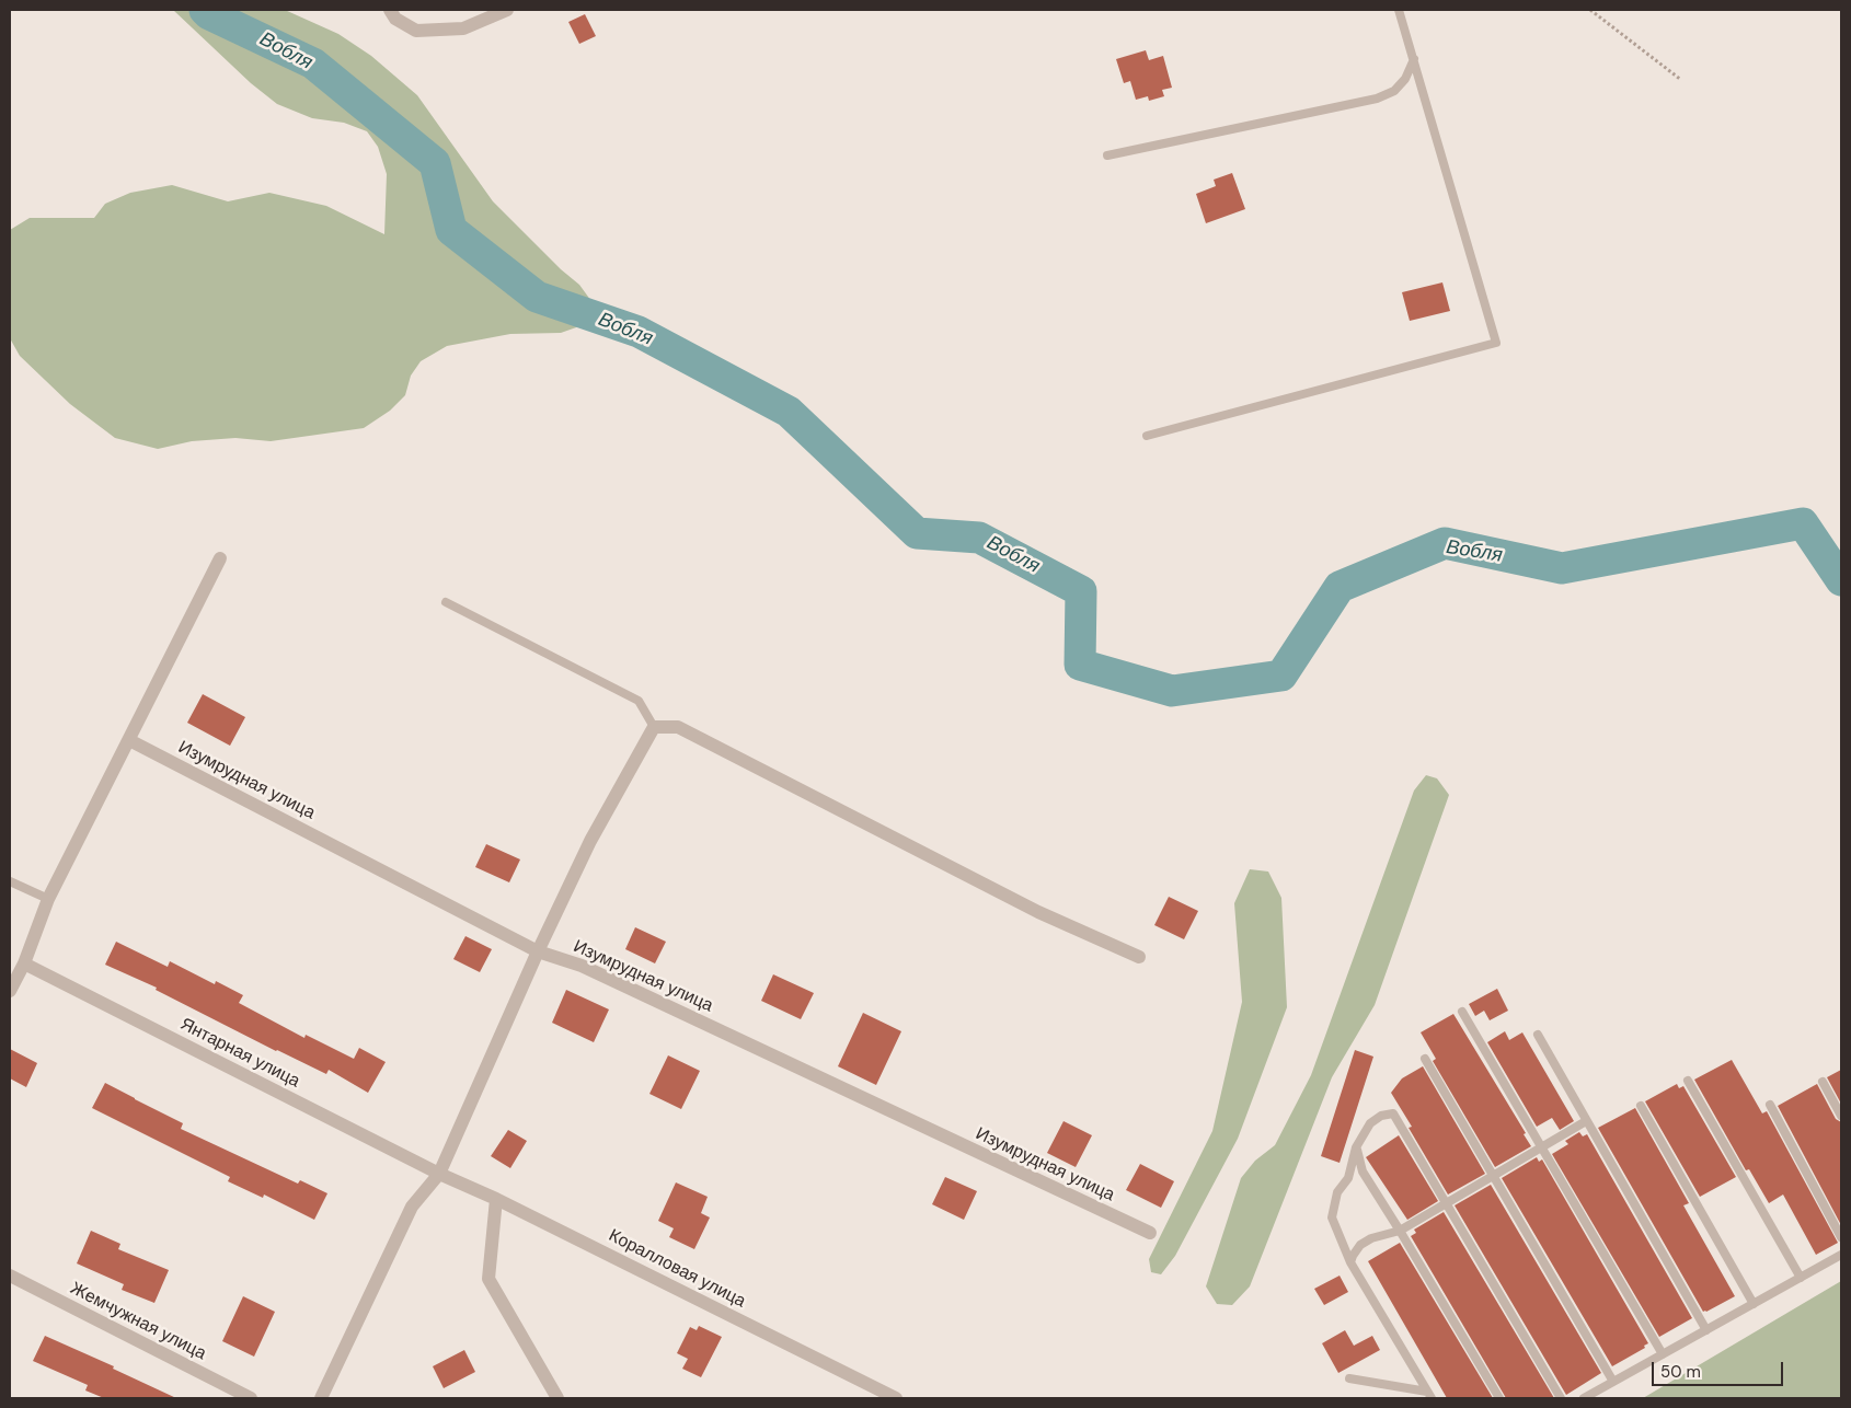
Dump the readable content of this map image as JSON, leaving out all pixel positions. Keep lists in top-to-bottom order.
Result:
{
  "streets": {
    "street": [
      "Изумрудная улица",
      "Янтарная улица",
      "Коралловая улица",
      "Жемчужная улица"
    ]
  },
  "crossings": [
    ["Янтарная улица", "Коралловая улица"]
  ],
  "water": ["Вобля"],
  "scale_bar": "50 m"
}
